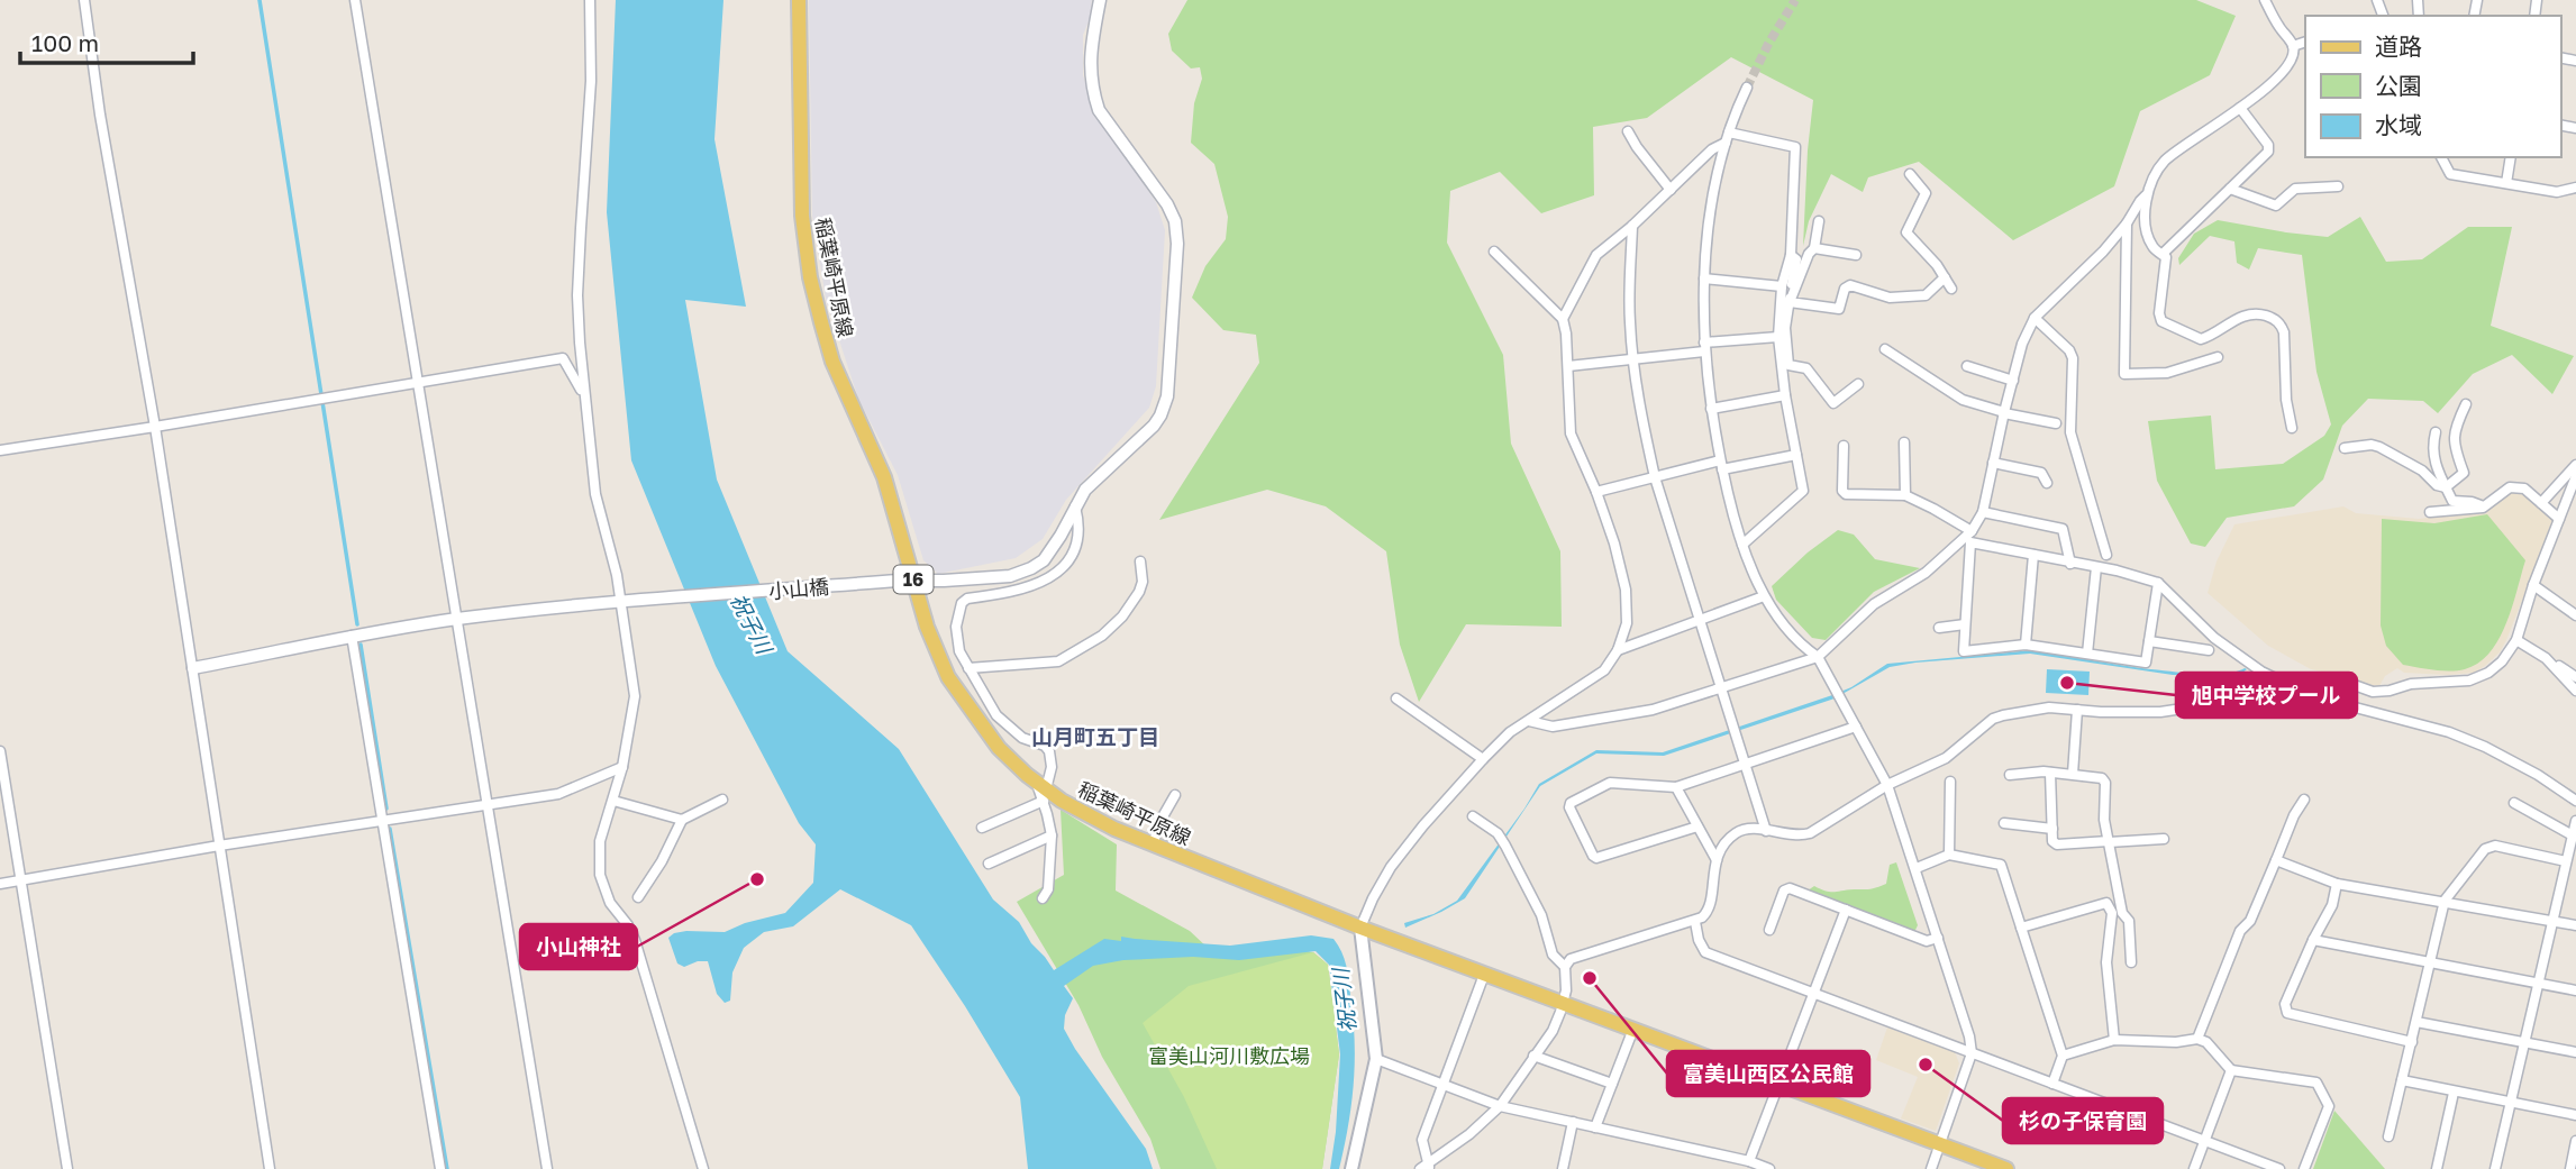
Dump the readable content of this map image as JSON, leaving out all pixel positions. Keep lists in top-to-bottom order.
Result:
{
  "streets": {
    "main road": ["稲葉崎平原線", "16"],
    "street": ["小山橋"]
  },
  "crossings": [
    ["稲葉崎平原線", "小山橋"]
  ],
  "districts": ["山月町五丁目"],
  "water": ["祝子川"],
  "parks": ["富美山河川敷広場"],
  "places": [
    "旭中学校プール",
    "小山神社",
    "富美山西区公民館",
    "杉の子保育園"
  ],
  "legend": ["道路", "公園", "水域"],
  "scale_bar": "100 m"
}
